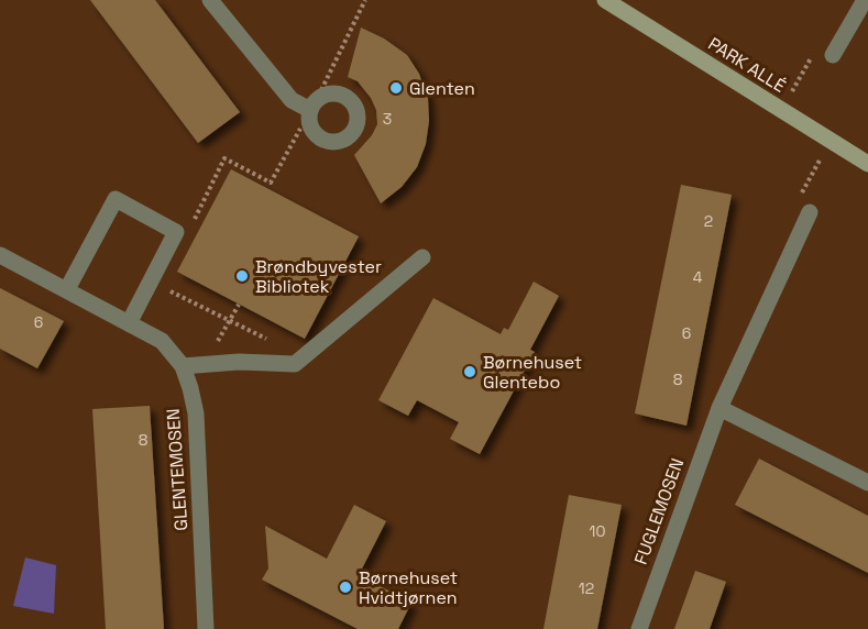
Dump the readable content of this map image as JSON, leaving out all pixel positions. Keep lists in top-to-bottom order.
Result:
{
  "streets": {
    "street": ["PARK ALLÉ", "GLENTEMOSEN", "FUGLEMOSEN"]
  },
  "places": [
    "Glenten",
    "Brøndbyvester Bibliotek",
    "Børnehuset Glentebo",
    "Børnehuset Hvidtjørnen"
  ],
  "house_numbers": [
    "3",
    "2",
    "4",
    "6",
    "6",
    "8",
    "8",
    "10",
    "12"
  ]
}
